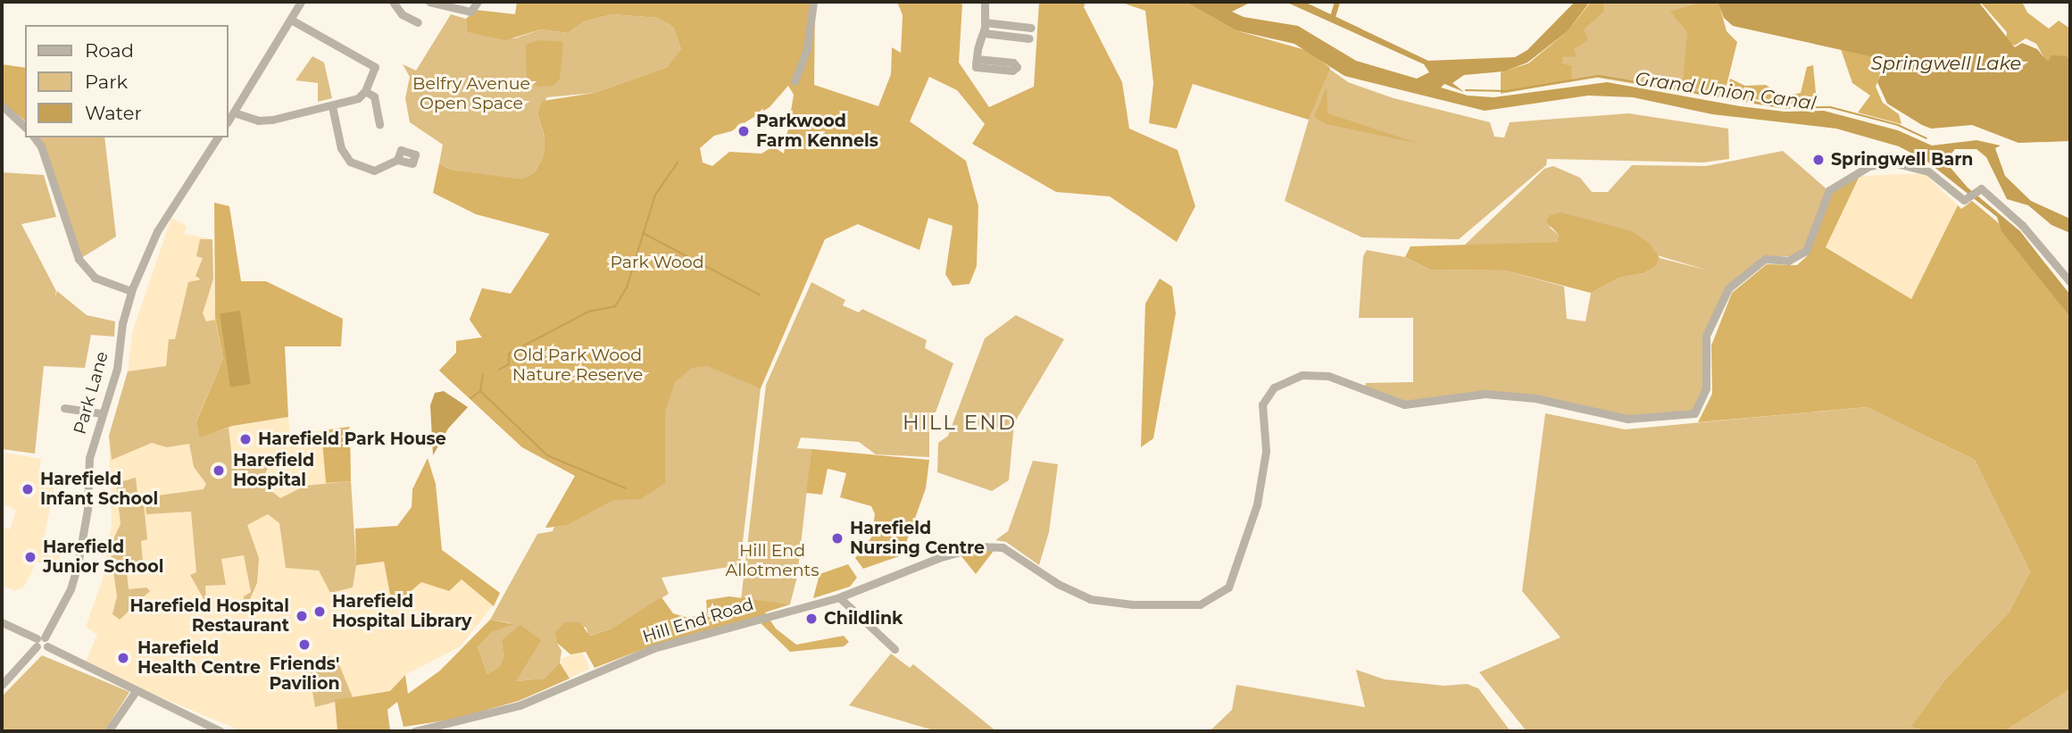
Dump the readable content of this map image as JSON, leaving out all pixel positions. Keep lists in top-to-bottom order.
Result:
{
  "streets": {
    "street": ["Park Lane", "Hill End Road"]
  },
  "districts": ["HILL END"],
  "water": ["Springwell Lake", "Grand Union Canal"],
  "parks": [
    "Belfry Avenue Open Space",
    "Park Wood",
    "Old Park Wood Nature Reserve",
    "Hill End Allotments"
  ],
  "places": [
    "Parkwood Farm Kennels",
    "Springwell Barn",
    "Harefield Park House",
    "Harefield Hospital",
    "Harefield Infant School",
    "Harefield Nursing Centre",
    "Harefield Junior School",
    "Harefield Hospital Library",
    "Harefield Hospital Restaurant",
    "Childlink",
    "Friends' Pavilion",
    "Harefield Health Centre"
  ],
  "legend": ["Road", "Park", "Water"]
}
